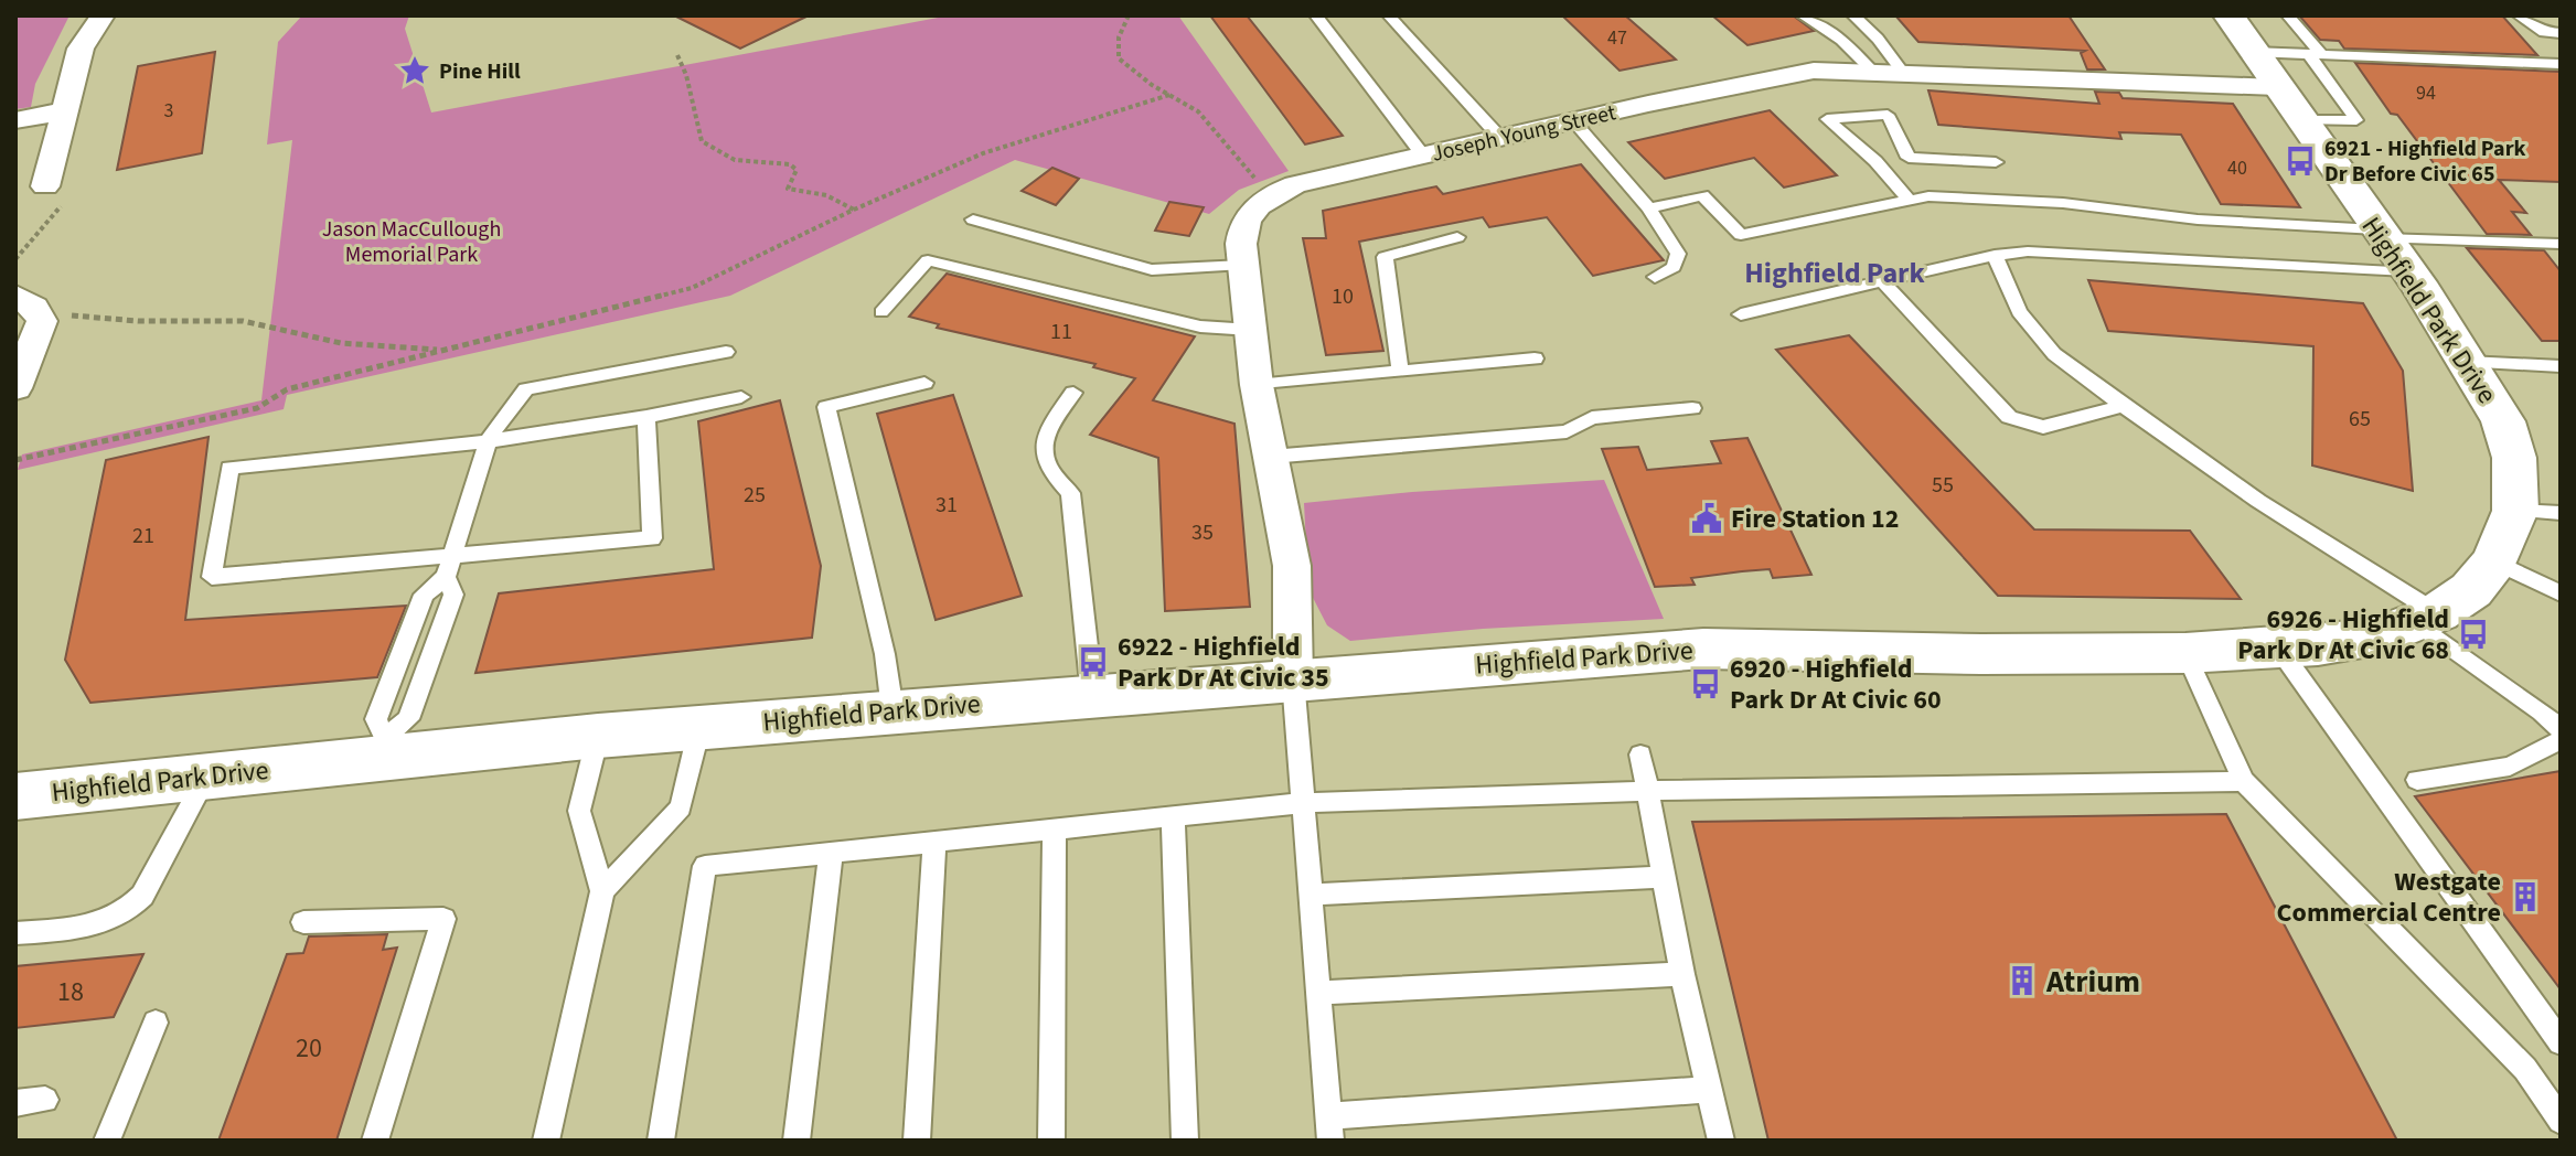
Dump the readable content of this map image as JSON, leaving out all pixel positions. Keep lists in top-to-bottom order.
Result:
{
  "streets": {
    "street": ["Joseph Young Street", "Highfield Park Drive"]
  },
  "crossings": [
    ["Joseph Young Street", "Highfield Park Drive"]
  ],
  "districts": ["Highfield Park"],
  "parks": ["Jason MacCullough Memorial Park"],
  "places": {
    "place": ["Pine Hill"],
    "bus stop": [
      "6921 - Highfield Park Dr Before Civic 65",
      "6926 - Highfield Park Dr At Civic 68",
      "6922 - Highfield Park Dr At Civic 35",
      "6920 - Highfield Park Dr At Civic 60"
    ],
    "public building": ["Fire Station 12"],
    "building": ["Westgate Commercial Centre", "Atrium"]
  },
  "house_numbers": [
    "47",
    "94",
    "3",
    "40",
    "10",
    "11",
    "65",
    "55",
    "25",
    "31",
    "35",
    "21",
    "18",
    "20"
  ]
}
